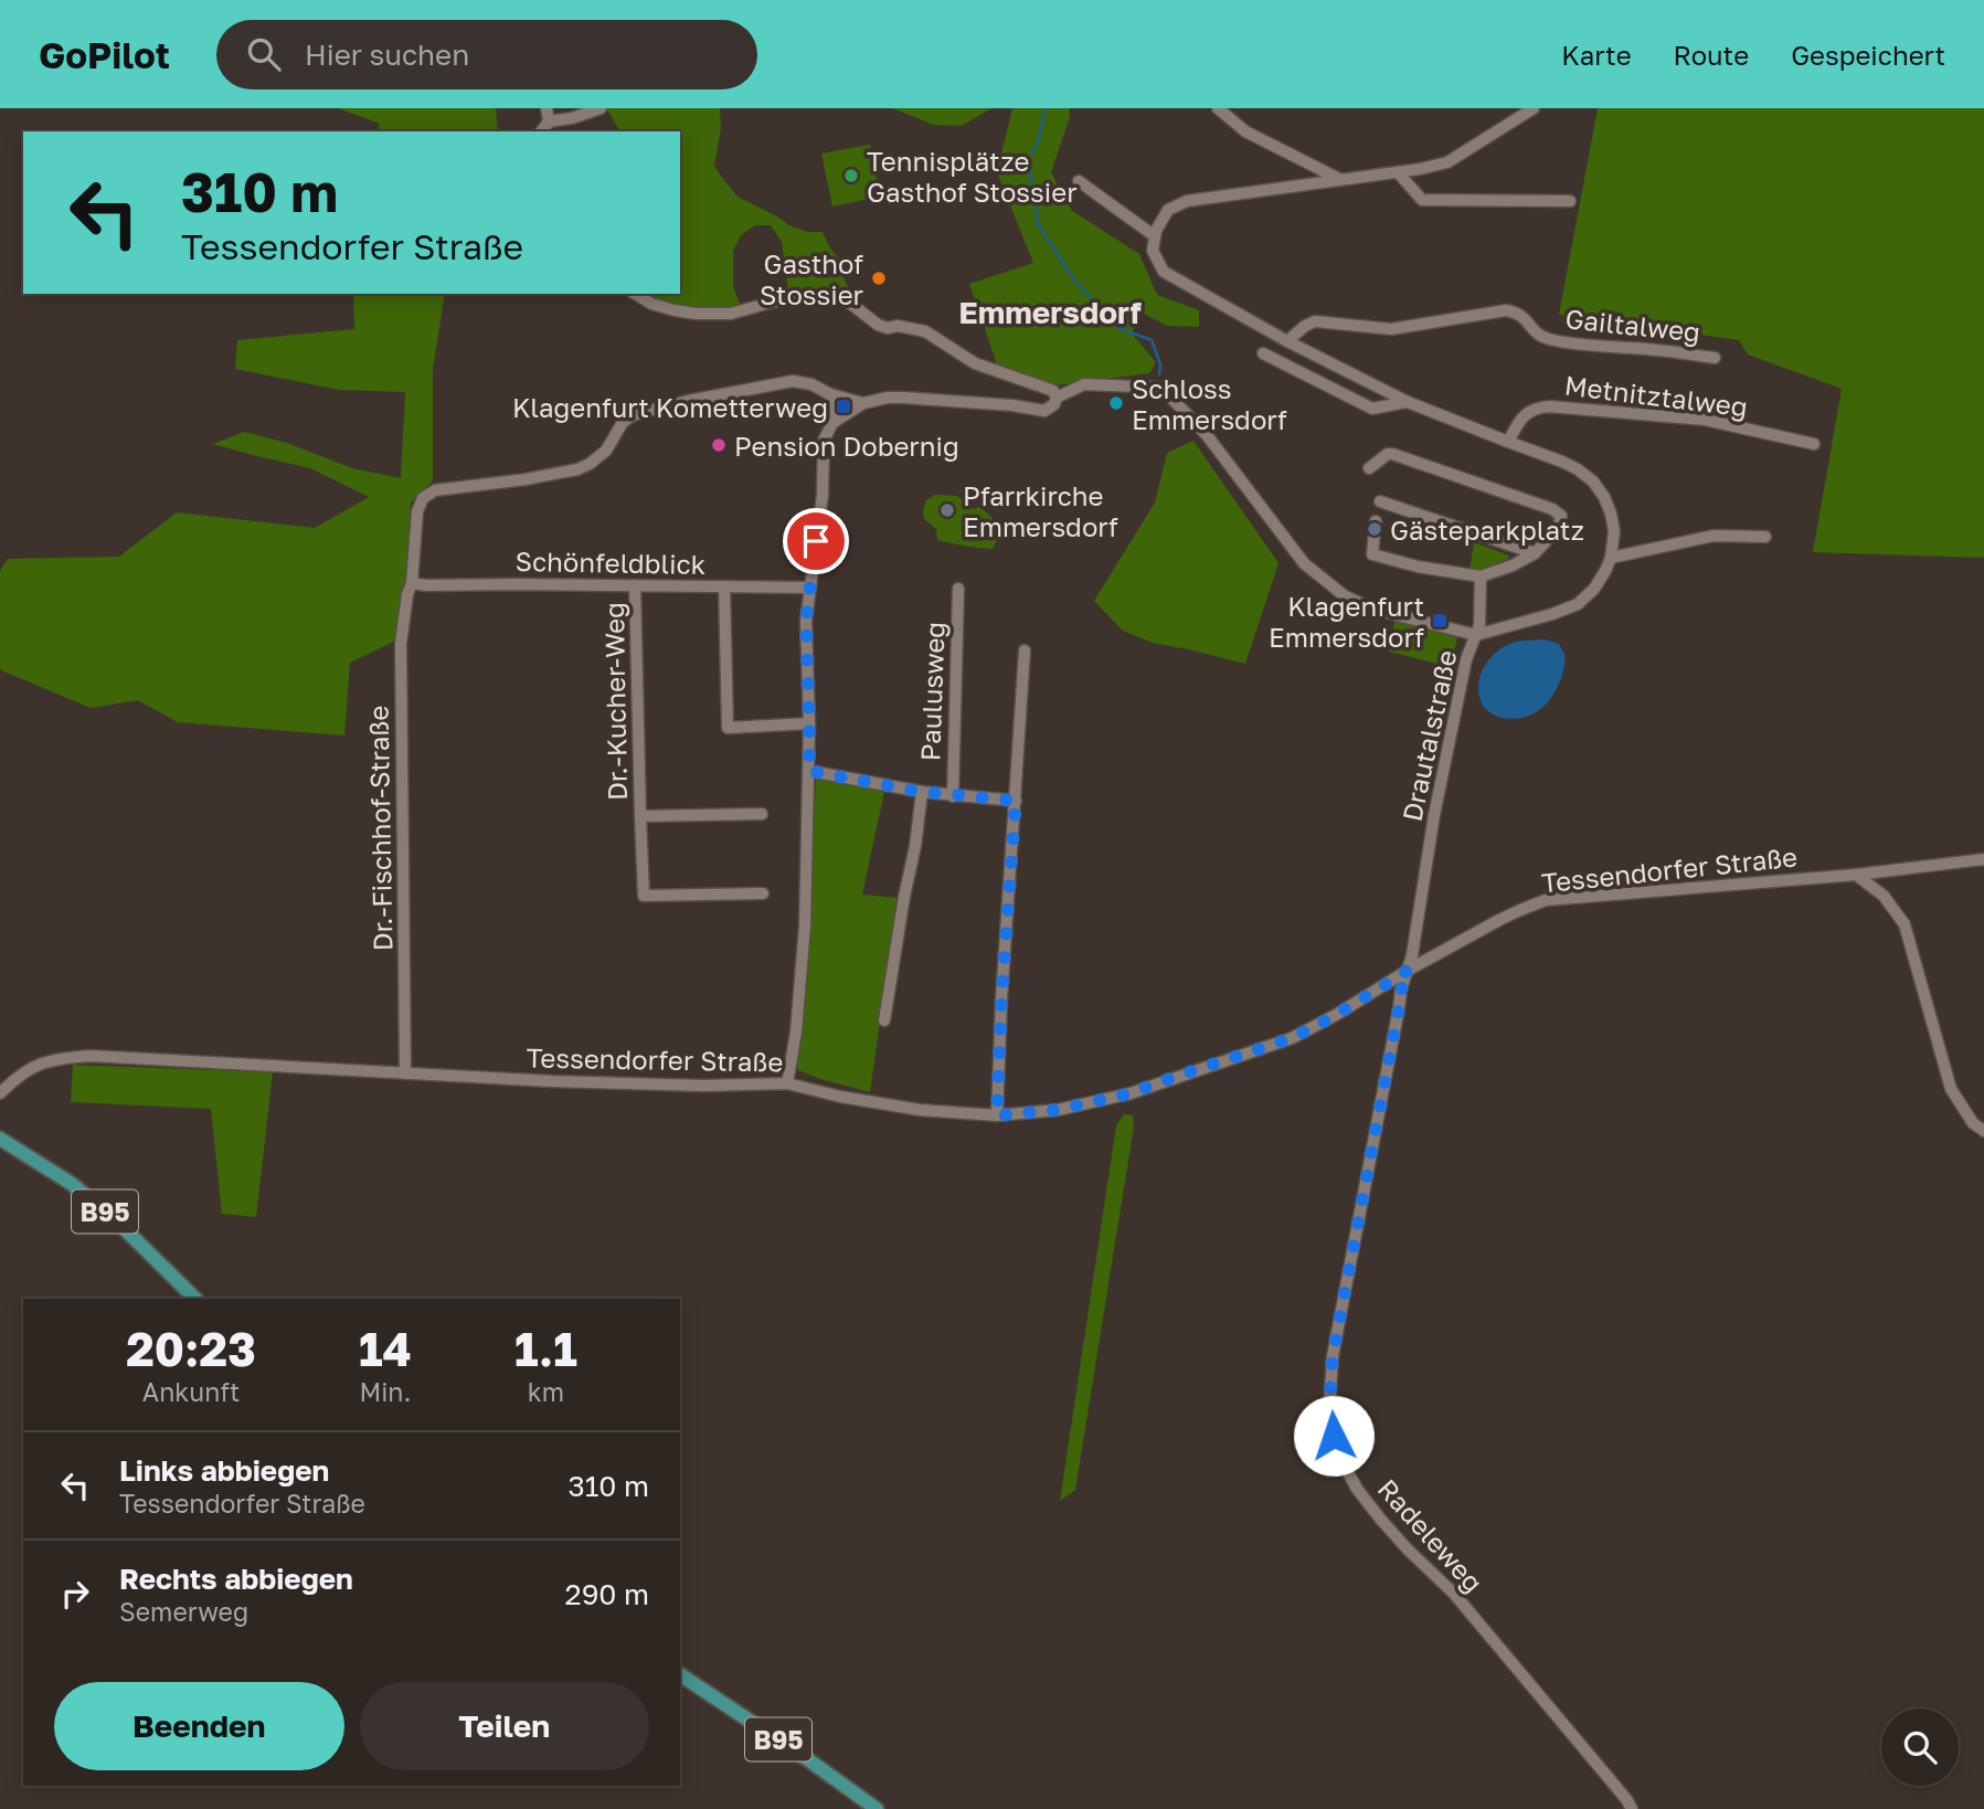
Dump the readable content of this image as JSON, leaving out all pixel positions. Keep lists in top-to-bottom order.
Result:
{
  "streets": {
    "main road": ["B95"],
    "street": [
      "Gailtalweg",
      "Metnitztalweg",
      "Schönfeldblick",
      "Paulusweg",
      "Dr.-Kucher-Weg",
      "Drautalstraße",
      "Dr.-Fischhof-Straße",
      "Tessendorfer Straße",
      "Radeleweg"
    ]
  },
  "crossings": [
    ["Gailtalweg", "Drautalstraße"],
    ["Metnitztalweg", "Drautalstraße"],
    ["Schönfeldblick", "Dr.-Kucher-Weg"],
    ["Schönfeldblick", "Dr.-Fischhof-Straße"],
    ["Drautalstraße", "Tessendorfer Straße"],
    ["Drautalstraße", "Radeleweg"],
    ["Dr.-Fischhof-Straße", "Tessendorfer Straße"],
    ["Tessendorfer Straße", "Radeleweg"]
  ],
  "districts": ["Emmersdorf"],
  "places": {
    "other": [
      "Tennisplätze Gasthof Stossier",
      "Gasthof Stossier",
      "Schloss Emmersdorf",
      "Pension Dobernig",
      "Pfarrkirche Emmersdorf",
      "Gästeparkplatz"
    ],
    "transit": ["Klagenfurt Kometterweg", "Klagenfurt Emmersdorf"]
  },
  "page": {
    "header": "GoPilot",
    "search": "Hier suchen",
    "nav": ["Karte", "Route", "Gespeichert"],
    "turn": ["310 m", "Tessendorfer Straße"],
    "eta": [
      "20:23",
      "Ankunft",
      "14",
      "Min.",
      "1.1",
      "km"
    ],
    "list": [
      {
        "name": "Links abbiegen",
        "note": "Tessendorfer Straße",
        "value": "310 m"
      },
      {
        "name": "Rechts abbiegen",
        "note": "Semerweg",
        "value": "290 m"
      }
    ],
    "buttons": ["Beenden", "Teilen"]
  }
}
